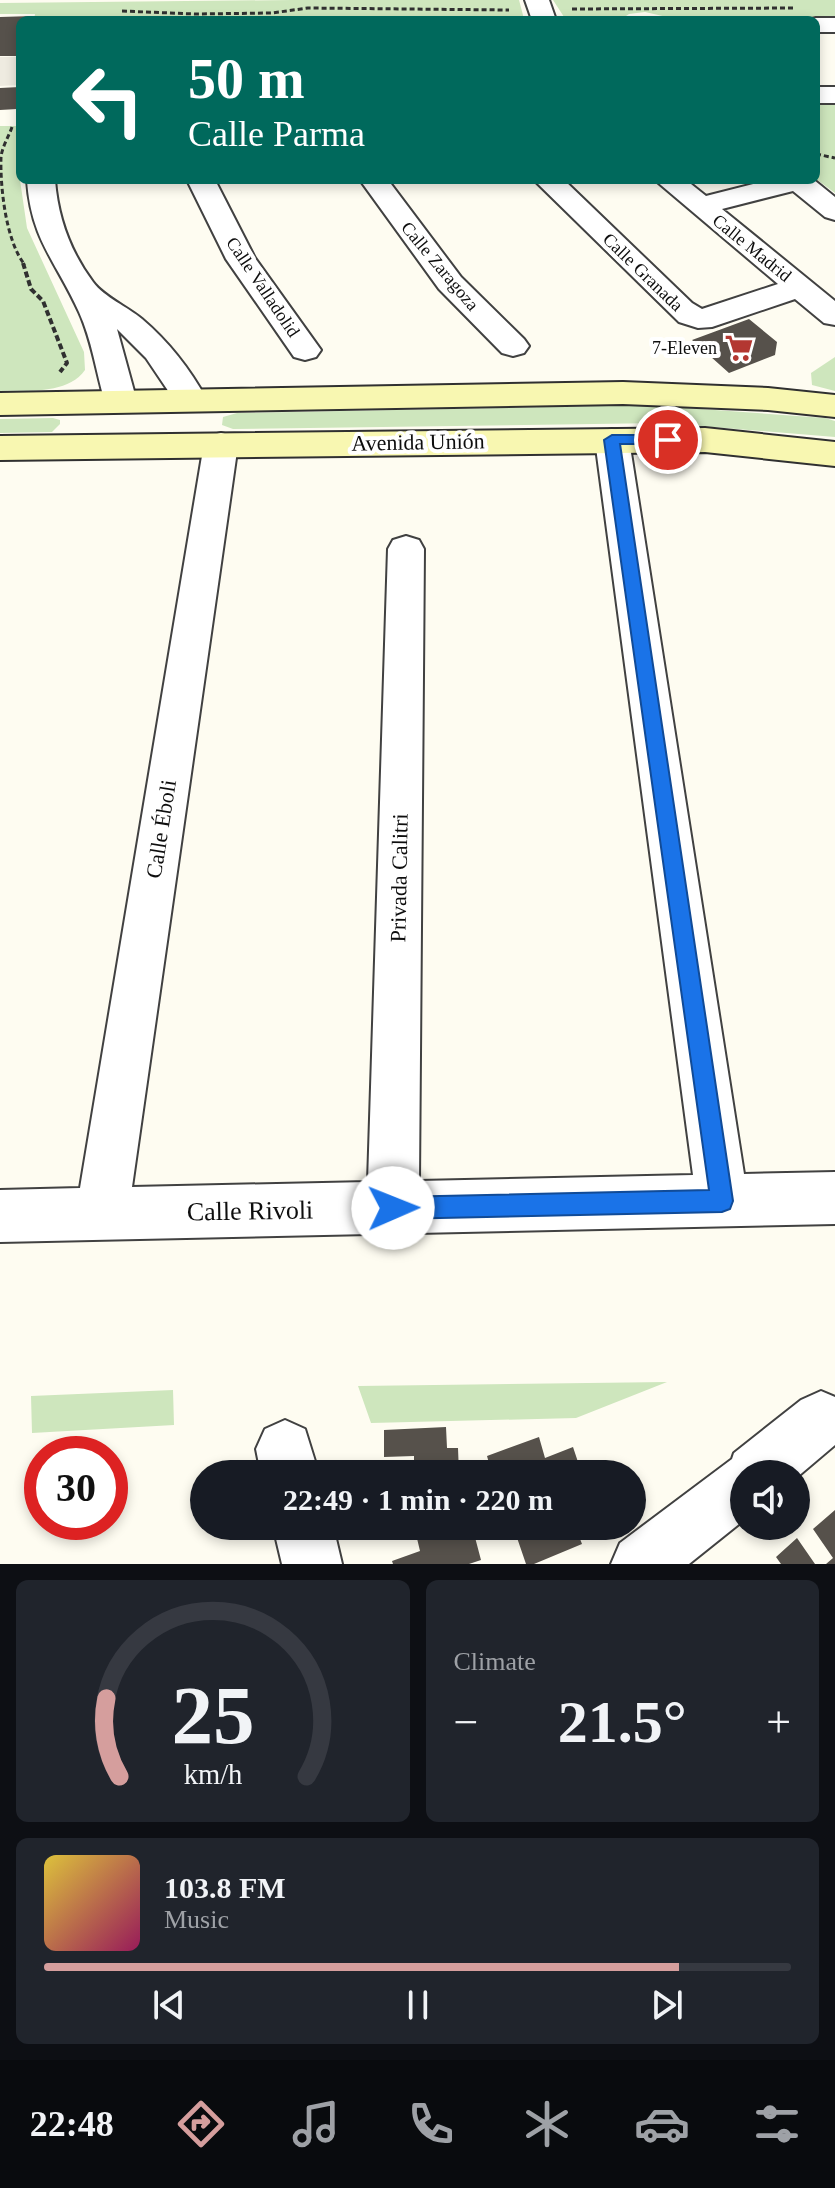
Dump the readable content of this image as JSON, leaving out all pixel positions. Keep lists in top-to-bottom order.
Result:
{
  "streets": {
    "street": [
      "Calle Madrid",
      "Calle Zaragoza",
      "Calle Granada",
      "Calle Valladolid",
      "Avenida Unión",
      "Calle Éboli",
      "Privada Calitri",
      "Calle Rivoli"
    ]
  },
  "crossings": [
    ["Calle Madrid", "Calle Granada"],
    ["Avenida Unión", "Calle Éboli"],
    ["Calle Éboli", "Calle Rivoli"],
    ["Privada Calitri", "Calle Rivoli"]
  ],
  "places": {
    "supermarket": ["7-Eleven"]
  },
  "page": {
    "turn": ["50 m", "Calle Parma"],
    "limit": "30",
    "trip": "22:49 · 1 min · 220 m",
    "tile": "Climate",
    "heat": ["−", "21.5°", "+"],
    "song": ["103.8 FM", "Music"],
    "tabs": "22:48",
    "gauge": ["25", "km/h"]
  }
}
